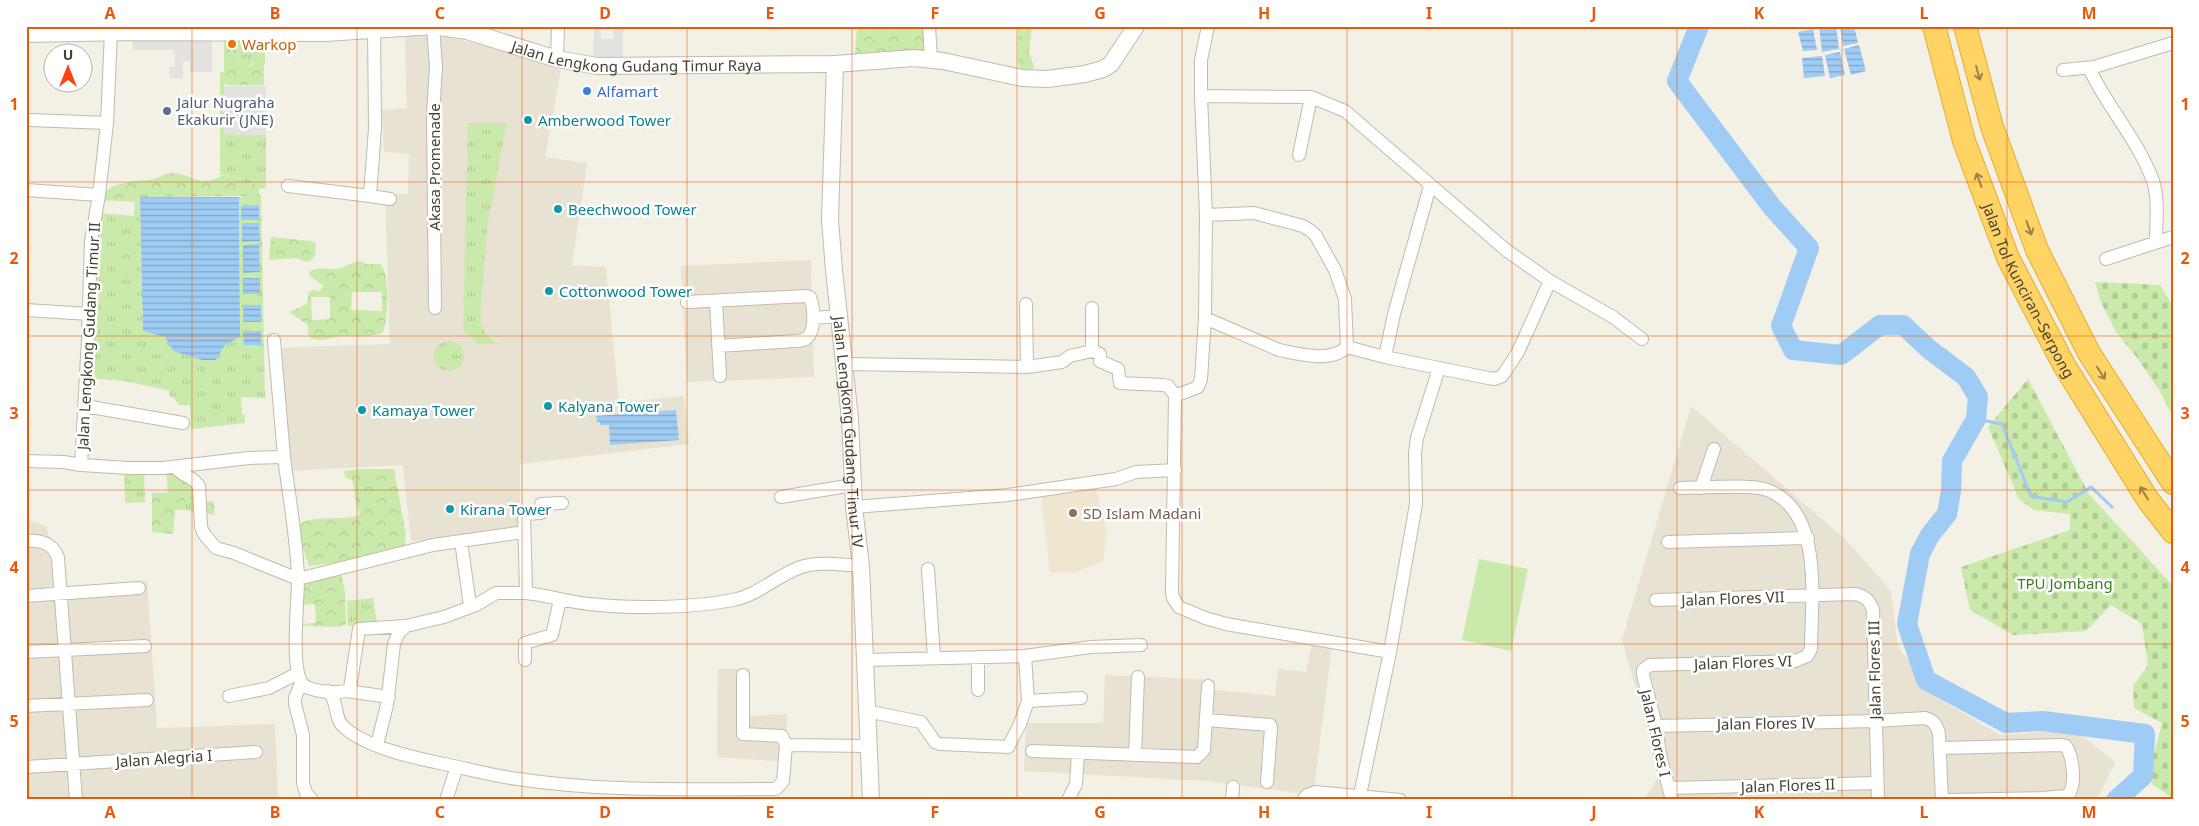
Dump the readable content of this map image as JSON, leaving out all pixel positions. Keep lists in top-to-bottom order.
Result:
{
  "streets": {
    "highway": ["Jalan Tol Kunciran–Serpong"],
    "street": [
      "Jalan Lengkong Gudang Timur Raya",
      "Akasa Promenade",
      "Jalan Lengkong Gudang Timur II",
      "Jalan Lengkong Gudang Timur IV",
      "Jalan Flores VII",
      "Jalan Flores VI",
      "Jalan Flores III",
      "Jalan Flores IV",
      "Jalan Flores I",
      "Jalan Alegria I",
      "Jalan Flores II"
    ]
  },
  "crossings": [
    ["Jalan Lengkong Gudang Timur Raya", "Akasa Promenade"],
    ["Jalan Lengkong Gudang Timur Raya", "Jalan Lengkong Gudang Timur II"],
    ["Jalan Lengkong Gudang Timur Raya", "Jalan Lengkong Gudang Timur IV"],
    ["Jalan Flores VII", "Jalan Flores VI"],
    ["Jalan Flores VII", "Jalan Flores III"],
    ["Jalan Flores VI", "Jalan Flores III"],
    ["Jalan Flores VI", "Jalan Flores I"],
    ["Jalan Flores III", "Jalan Flores IV"],
    ["Jalan Flores III", "Jalan Flores II"],
    ["Jalan Flores IV", "Jalan Flores I"],
    ["Jalan Flores I", "Jalan Flores II"]
  ],
  "parks": ["TPU Jombang"],
  "places": [
    "Warkop",
    "Alfamart",
    "Jalur Nugraha Ekakurir (JNE)",
    "Amberwood Tower",
    "Beechwood Tower",
    "Cottonwood Tower",
    "Kalyana Tower",
    "Kamaya Tower",
    "Kirana Tower",
    "SD Islam Madani"
  ],
  "north": "top",
  "grid": {
    "columns": [
      "A",
      "B",
      "C",
      "D",
      "E",
      "F",
      "G",
      "H",
      "I",
      "J",
      "K",
      "L",
      "M"
    ],
    "rows": [
      "1",
      "2",
      "3",
      "4",
      "5"
    ]
  }
}
